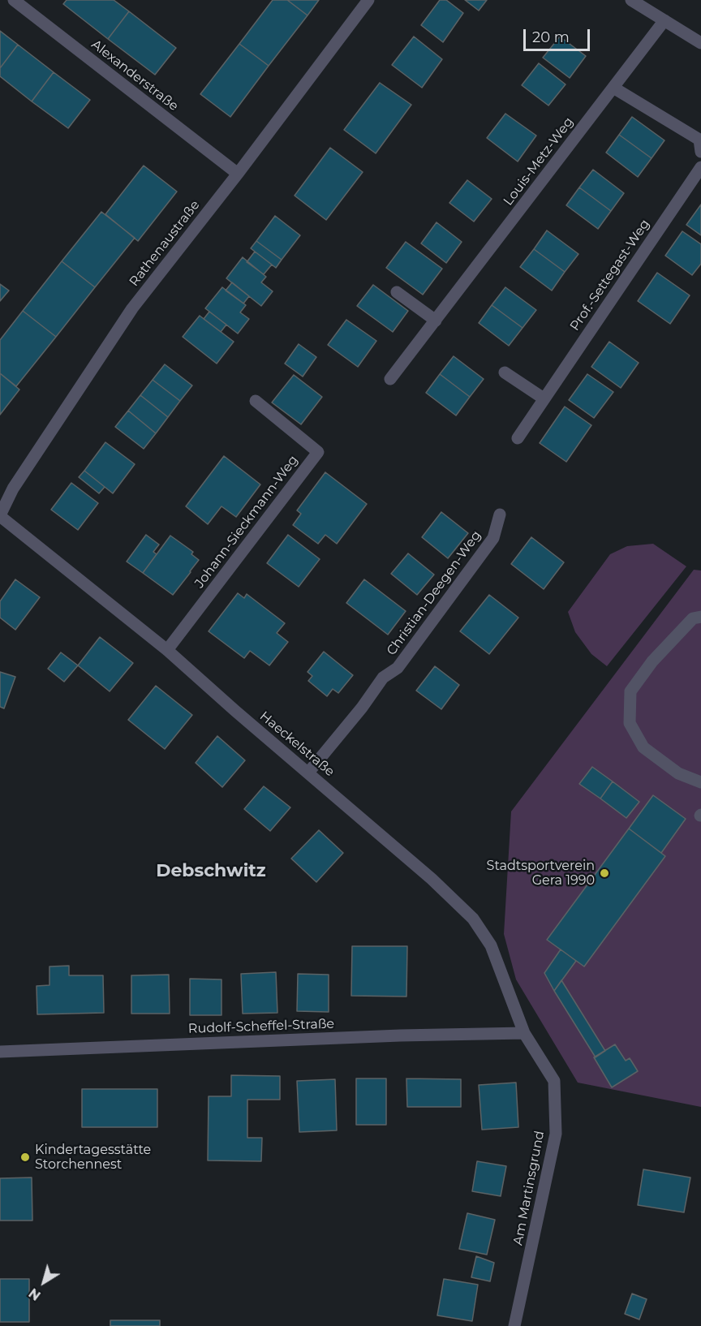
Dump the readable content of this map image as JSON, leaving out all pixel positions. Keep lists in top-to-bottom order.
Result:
{
  "streets": {
    "street": [
      "Alexanderstraße",
      "Louis-Metz-Weg",
      "Rathenaustraße",
      "Prof.-Settegast-Weg",
      "Johann-Sieckmann-Weg",
      "Christian-Deegen-Weg",
      "Haeckelstraße",
      "Rudolf-Scheffel-Straße",
      "Am Martinsgrund"
    ]
  },
  "crossings": [
    ["Alexanderstraße", "Rathenaustraße"],
    ["Rathenaustraße", "Haeckelstraße"],
    ["Johann-Sieckmann-Weg", "Haeckelstraße"],
    ["Christian-Deegen-Weg", "Haeckelstraße"],
    ["Haeckelstraße", "Rudolf-Scheffel-Straße"],
    ["Haeckelstraße", "Am Martinsgrund"],
    ["Rudolf-Scheffel-Straße", "Am Martinsgrund"]
  ],
  "districts": ["Debschwitz"],
  "places": ["Stadtsportverein Gera 1990", "Kindertagesstätte Storchennest"],
  "scale_bar": "20 m",
  "north": "bottom left"
}
